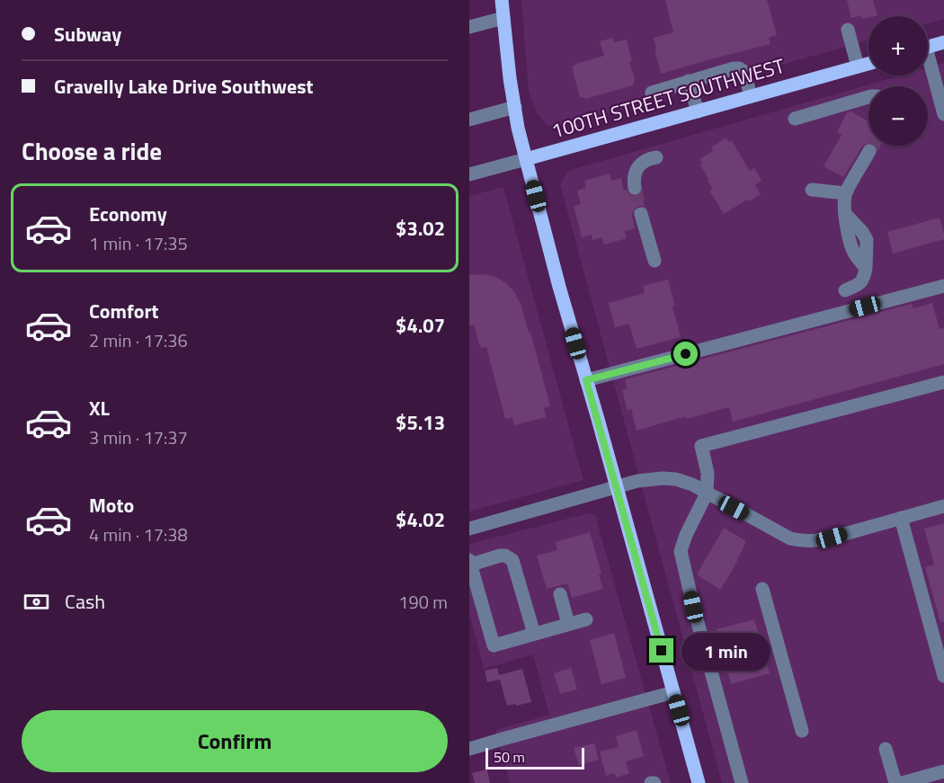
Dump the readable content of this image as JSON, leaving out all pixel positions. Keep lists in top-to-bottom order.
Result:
{
  "streets": {
    "main road": ["100TH STREET SOUTHWEST"]
  },
  "scale_bar": "50 m",
  "page": {
    "banner": ["Subway", "Gravelly Lake Drive Southwest"],
    "map_buttons": ["+", "−"],
    "heading": "Choose a ride",
    "list": [
      {
        "name": "Economy",
        "note": "1 min · 17:35",
        "value": "$3.02"
      },
      {
        "name": "Comfort",
        "note": "2 min · 17:36",
        "value": "$4.07"
      },
      {
        "name": "XL",
        "note": "3 min · 17:37",
        "value": "$5.13"
      },
      {
        "name": "Moto",
        "note": "4 min · 17:38",
        "value": "$4.02"
      }
    ],
    "pay": ["Cash", "190 m"],
    "bubble": "1 min",
    "buttons": "Confirm",
    "scale": "50 m"
  }
}
